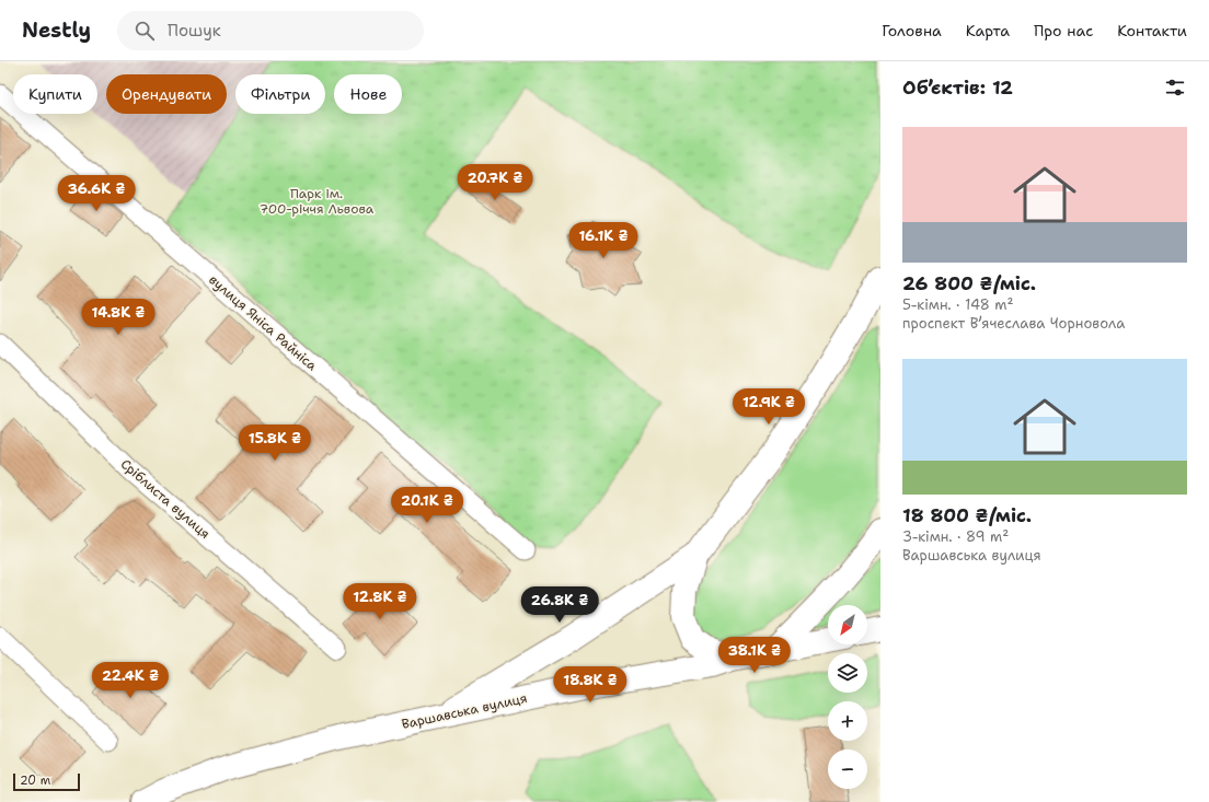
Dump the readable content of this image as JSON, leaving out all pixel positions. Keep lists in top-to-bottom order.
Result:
{
  "streets": {
    "main road": ["Варшавська вулиця"],
    "street": ["вулиця Яніса Райніса", "Сріблиста вулиця"]
  },
  "parks": ["Парк ім. 700-річчя Львова"],
  "scale_bar": "20 m",
  "north": "bottom left",
  "page": {
    "header": "Nestly",
    "search": "Пошук",
    "nav": [
      "Головна",
      "Карта",
      "Про нас",
      "Контакти"
    ],
    "heading": "Об’єктів: 12",
    "chip": [
      "Купити",
      "Орендувати",
      "Фільтри",
      "Нове"
    ],
    "list": [
      {
        "name": "26 800 ₴/міс.",
        "note": "5-кімн. · 148 m² · проспект Вʼячеслава Чорновола"
      },
      {
        "name": "18 800 ₴/міс.",
        "note": "3-кімн. · 89 m² · Варшавська вулиця"
      }
    ],
    "price": [
      "20.7K ₴",
      "36.6K ₴",
      "16.1K ₴",
      "14.8K ₴",
      "12.9K ₴",
      "15.8K ₴",
      "20.1K ₴",
      "12.8K ₴",
      "26.8K ₴",
      "38.1K ₴",
      "22.4K ₴",
      "18.8K ₴"
    ],
    "map_buttons": ["+", "−"],
    "scale": "20 m"
  }
}
